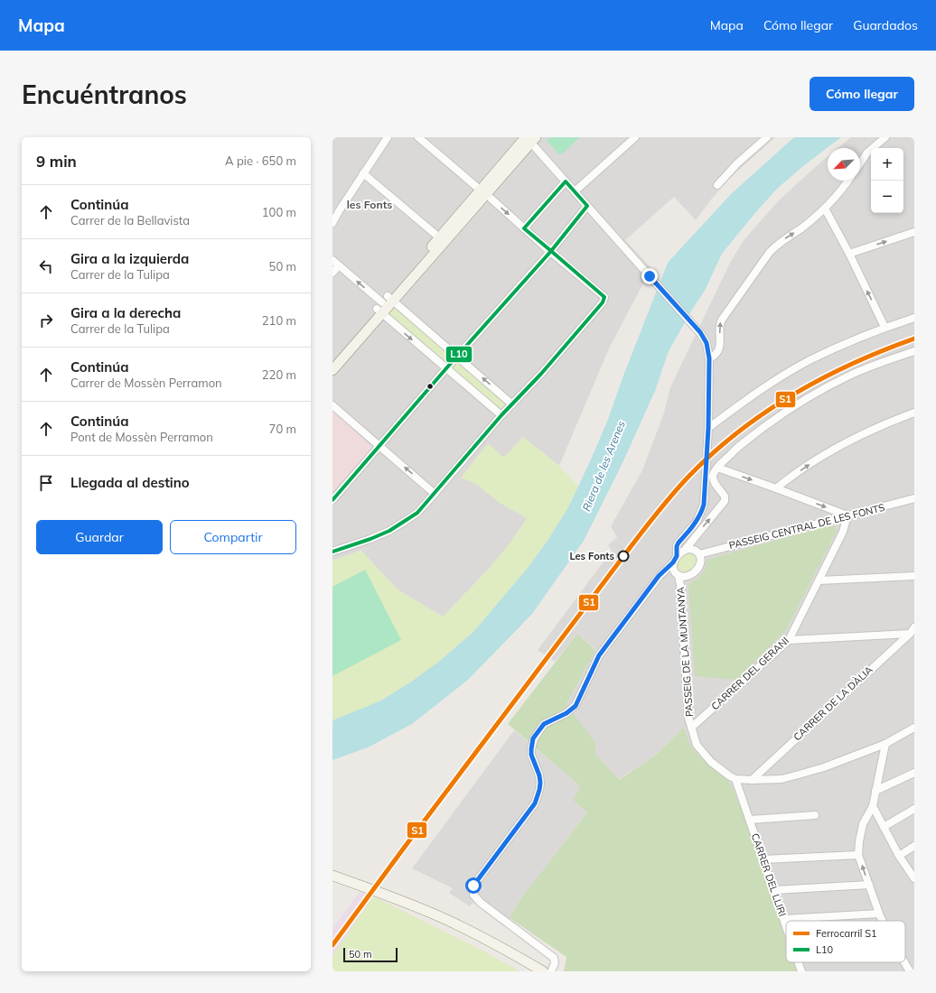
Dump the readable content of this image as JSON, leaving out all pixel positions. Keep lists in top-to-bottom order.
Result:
{
  "streets": {
    "street": [
      "PASSEIG CENTRAL DE LES FONTS",
      "PASSEIG DE LA MUNTANYA",
      "CARRER DEL GERANI",
      "CARRER DE LA DÀLIA",
      "CARRER DEL LLIRI"
    ]
  },
  "crossings": [
    ["PASSEIG CENTRAL DE LES FONTS", "PASSEIG DE LA MUNTANYA"],
    ["PASSEIG CENTRAL DE LES FONTS", "CARRER DEL GERANI"],
    ["PASSEIG DE LA MUNTANYA", "CARRER DEL GERANI"],
    ["PASSEIG DE LA MUNTANYA", "CARRER DEL LLIRI"]
  ],
  "districts": ["les Fonts"],
  "water": ["Riera de les Arenes"],
  "places": ["Les Fonts"],
  "lines": ["transit line L10", "rail line S1"],
  "legend": ["Ferrocarril S1", "L10"],
  "scale_bar": "50 m",
  "north": "bottom left",
  "page": {
    "header": "Mapa",
    "nav": ["Mapa", "Cómo llegar", "Guardados"],
    "buttons": [
      "Cómo llegar",
      ["Guardar", "Compartir"]
    ],
    "title": "Encuéntranos",
    "heading": ["9 min", "A pie · 650 m"],
    "map_buttons": ["+", "−"],
    "list": [
      ["Continúa", "Carrer de la Bellavista", "100 m"],
      ["Gira a la izquierda", "Carrer de la Tulipa", "50 m"],
      ["Gira a la derecha", "Carrer de la Tulipa", "210 m"],
      ["Continúa", "Carrer de Mossèn Perramon", "220 m"],
      ["Continúa", "Pont de Mossèn Perramon", "70 m"],
      "Llegada al destino"
    ],
    "scale": "50 m"
  }
}
